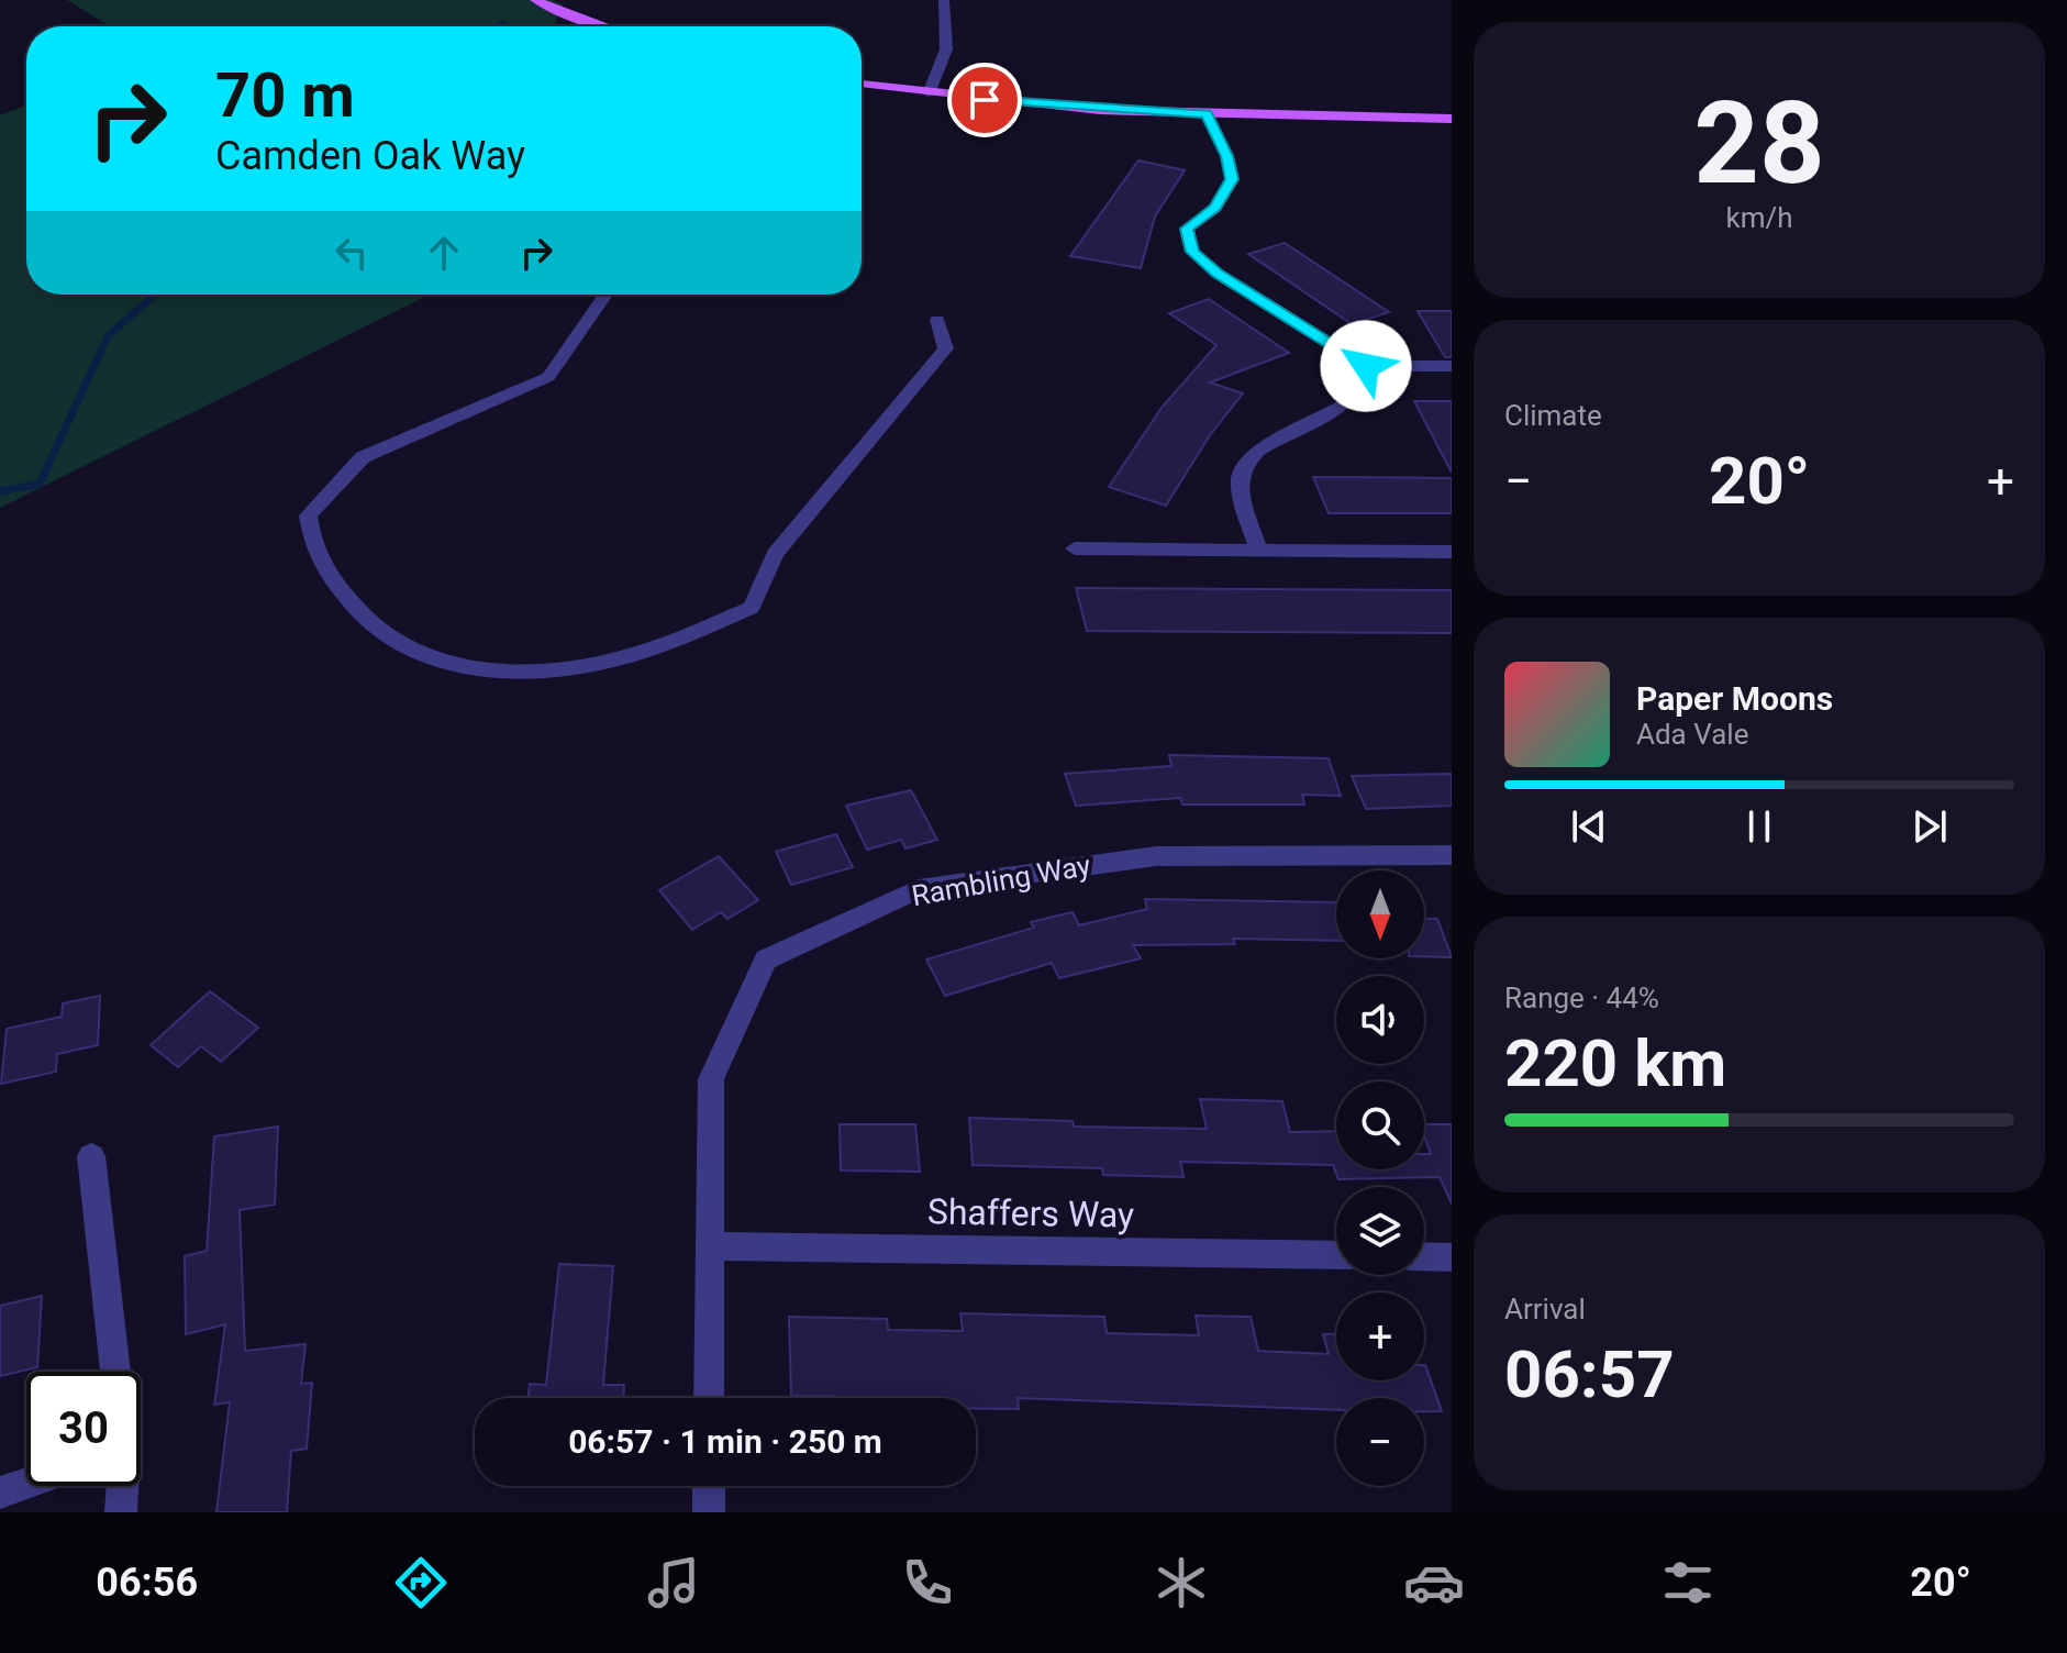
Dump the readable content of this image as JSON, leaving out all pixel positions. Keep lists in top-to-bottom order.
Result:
{
  "streets": {
    "street": ["Rambling Way", "Shaffers Way"]
  },
  "crossings": [
    ["Rambling Way", "Shaffers Way"]
  ],
  "north": "bottom",
  "page": {
    "tile": [
      ["28", "km/h"],
      "Climate",
      ["Range · 44%", "220 km"],
      ["Arrival", "06:57"]
    ],
    "turn": ["70 m", "Camden Oak Way"],
    "heat": ["−", "20°", "+"],
    "song": ["Paper Moons", "Ada Vale"],
    "map_buttons": ["+", "−"],
    "limit": "30",
    "trip": "06:57 · 1 min · 250 m",
    "tabs": ["06:56", "20°"]
  }
}
